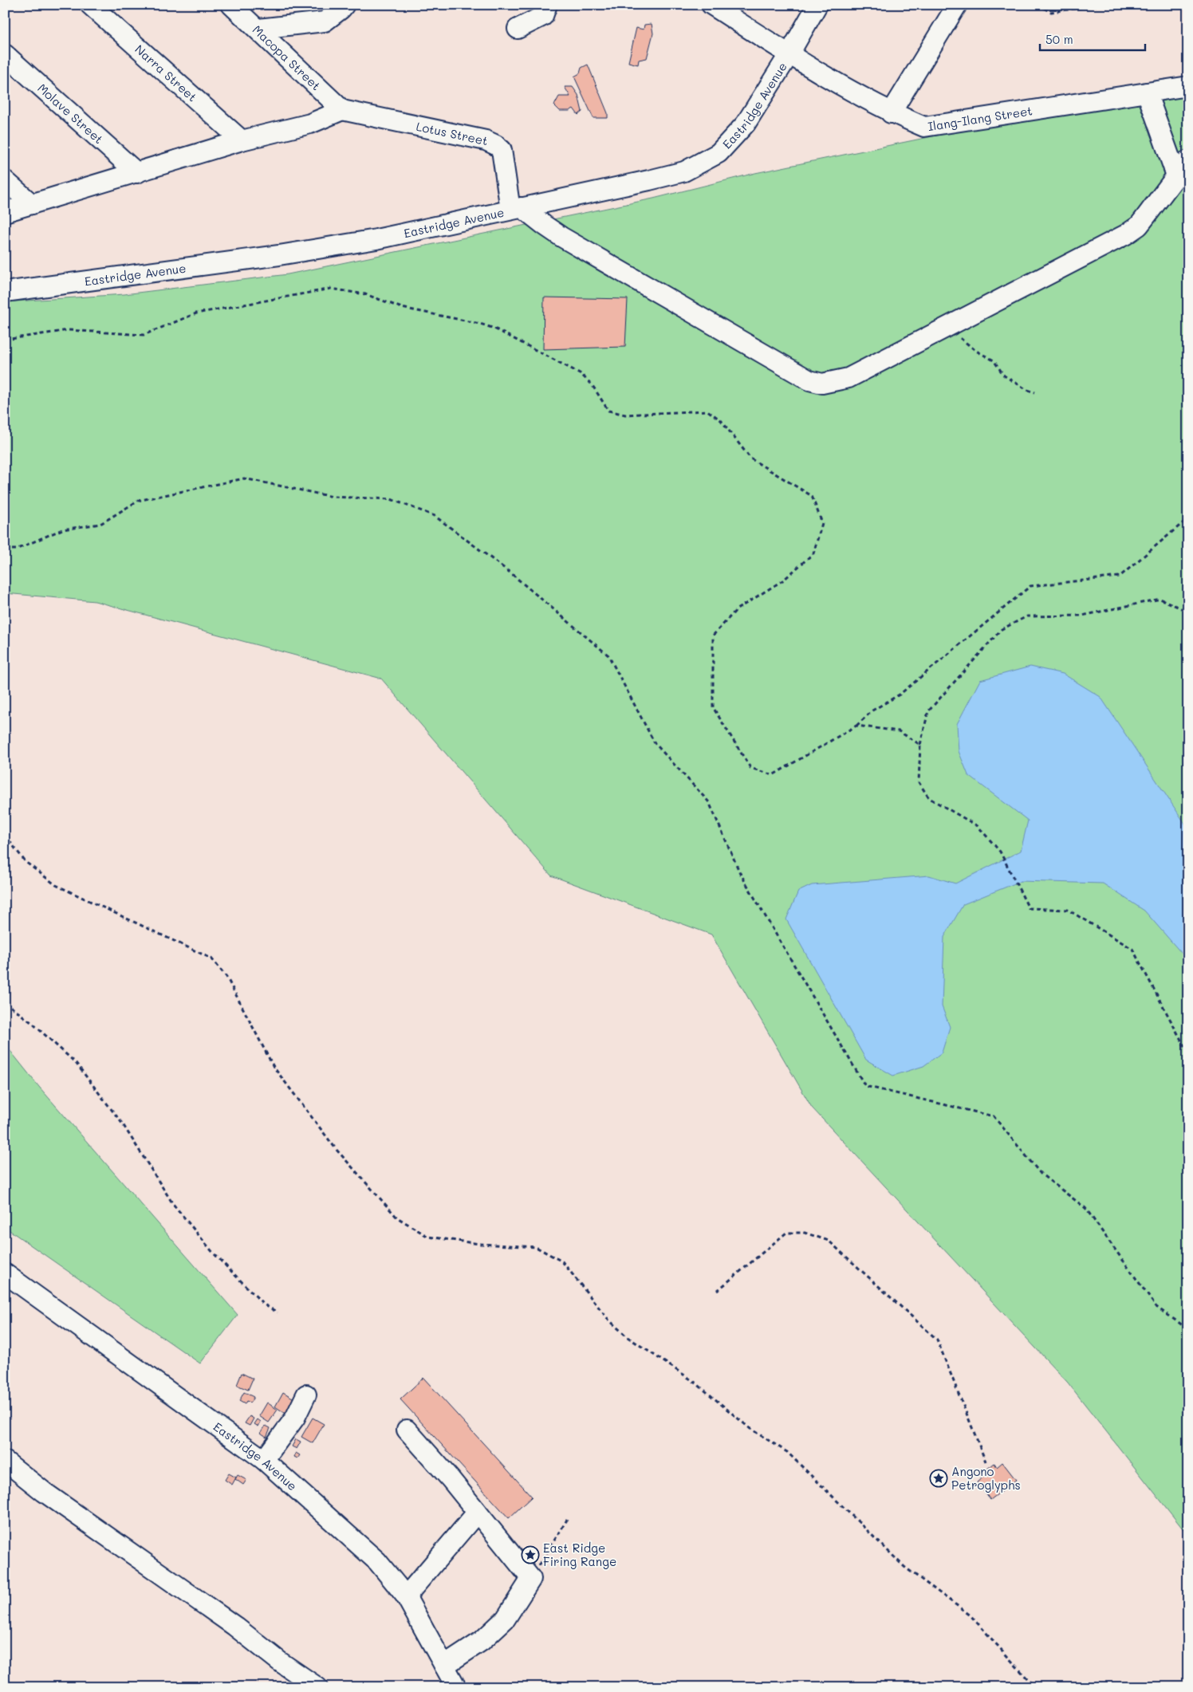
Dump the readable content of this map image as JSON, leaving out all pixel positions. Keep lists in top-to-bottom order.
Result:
{
  "streets": {
    "street": [
      "Macopa Street",
      "Narra Street",
      "Eastridge Avenue",
      "Molave Street",
      "Ilang-Ilang Street",
      "Lotus Street"
    ]
  },
  "crossings": [
    ["Macopa Street", "Lotus Street"],
    ["Eastridge Avenue", "Ilang-Ilang Street"],
    ["Eastridge Avenue", "Lotus Street"]
  ],
  "places": {
    "place": ["Angono Petroglyphs", "East Ridge Firing Range"]
  },
  "scale_bar": "50 m"
}
